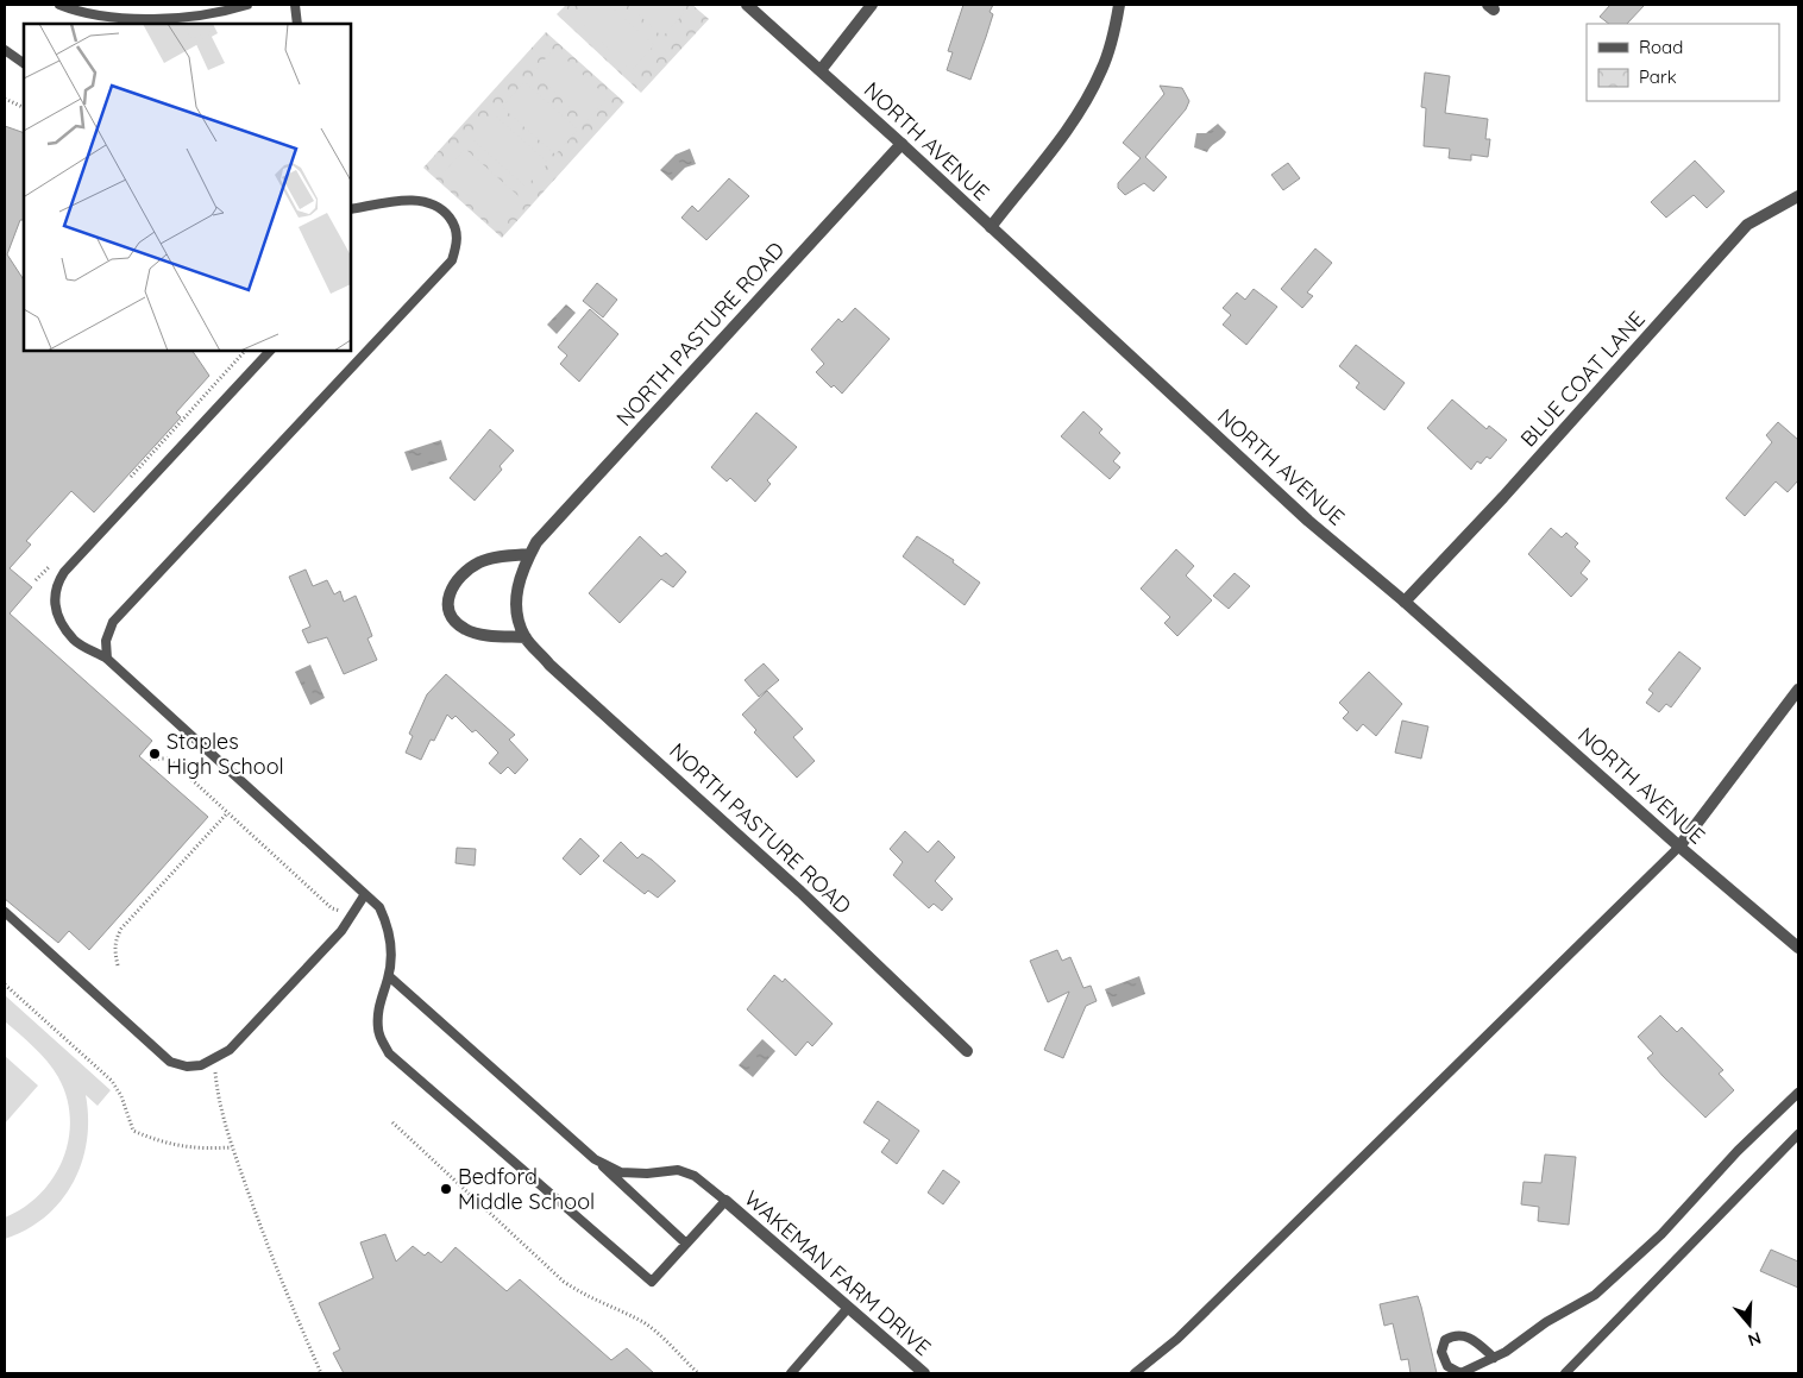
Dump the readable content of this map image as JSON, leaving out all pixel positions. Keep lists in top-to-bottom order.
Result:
{
  "streets": {
    "street": [
      "NORTH AVENUE",
      "NORTH PASTURE ROAD",
      "BLUE COAT LANE",
      "WAKEMAN FARM DRIVE"
    ]
  },
  "crossings": [
    ["NORTH AVENUE", "NORTH PASTURE ROAD"],
    ["NORTH AVENUE", "BLUE COAT LANE"]
  ],
  "places": ["Staples High School", "Bedford Middle School"],
  "legend": ["Road", "Park"],
  "north": "bottom"
}
